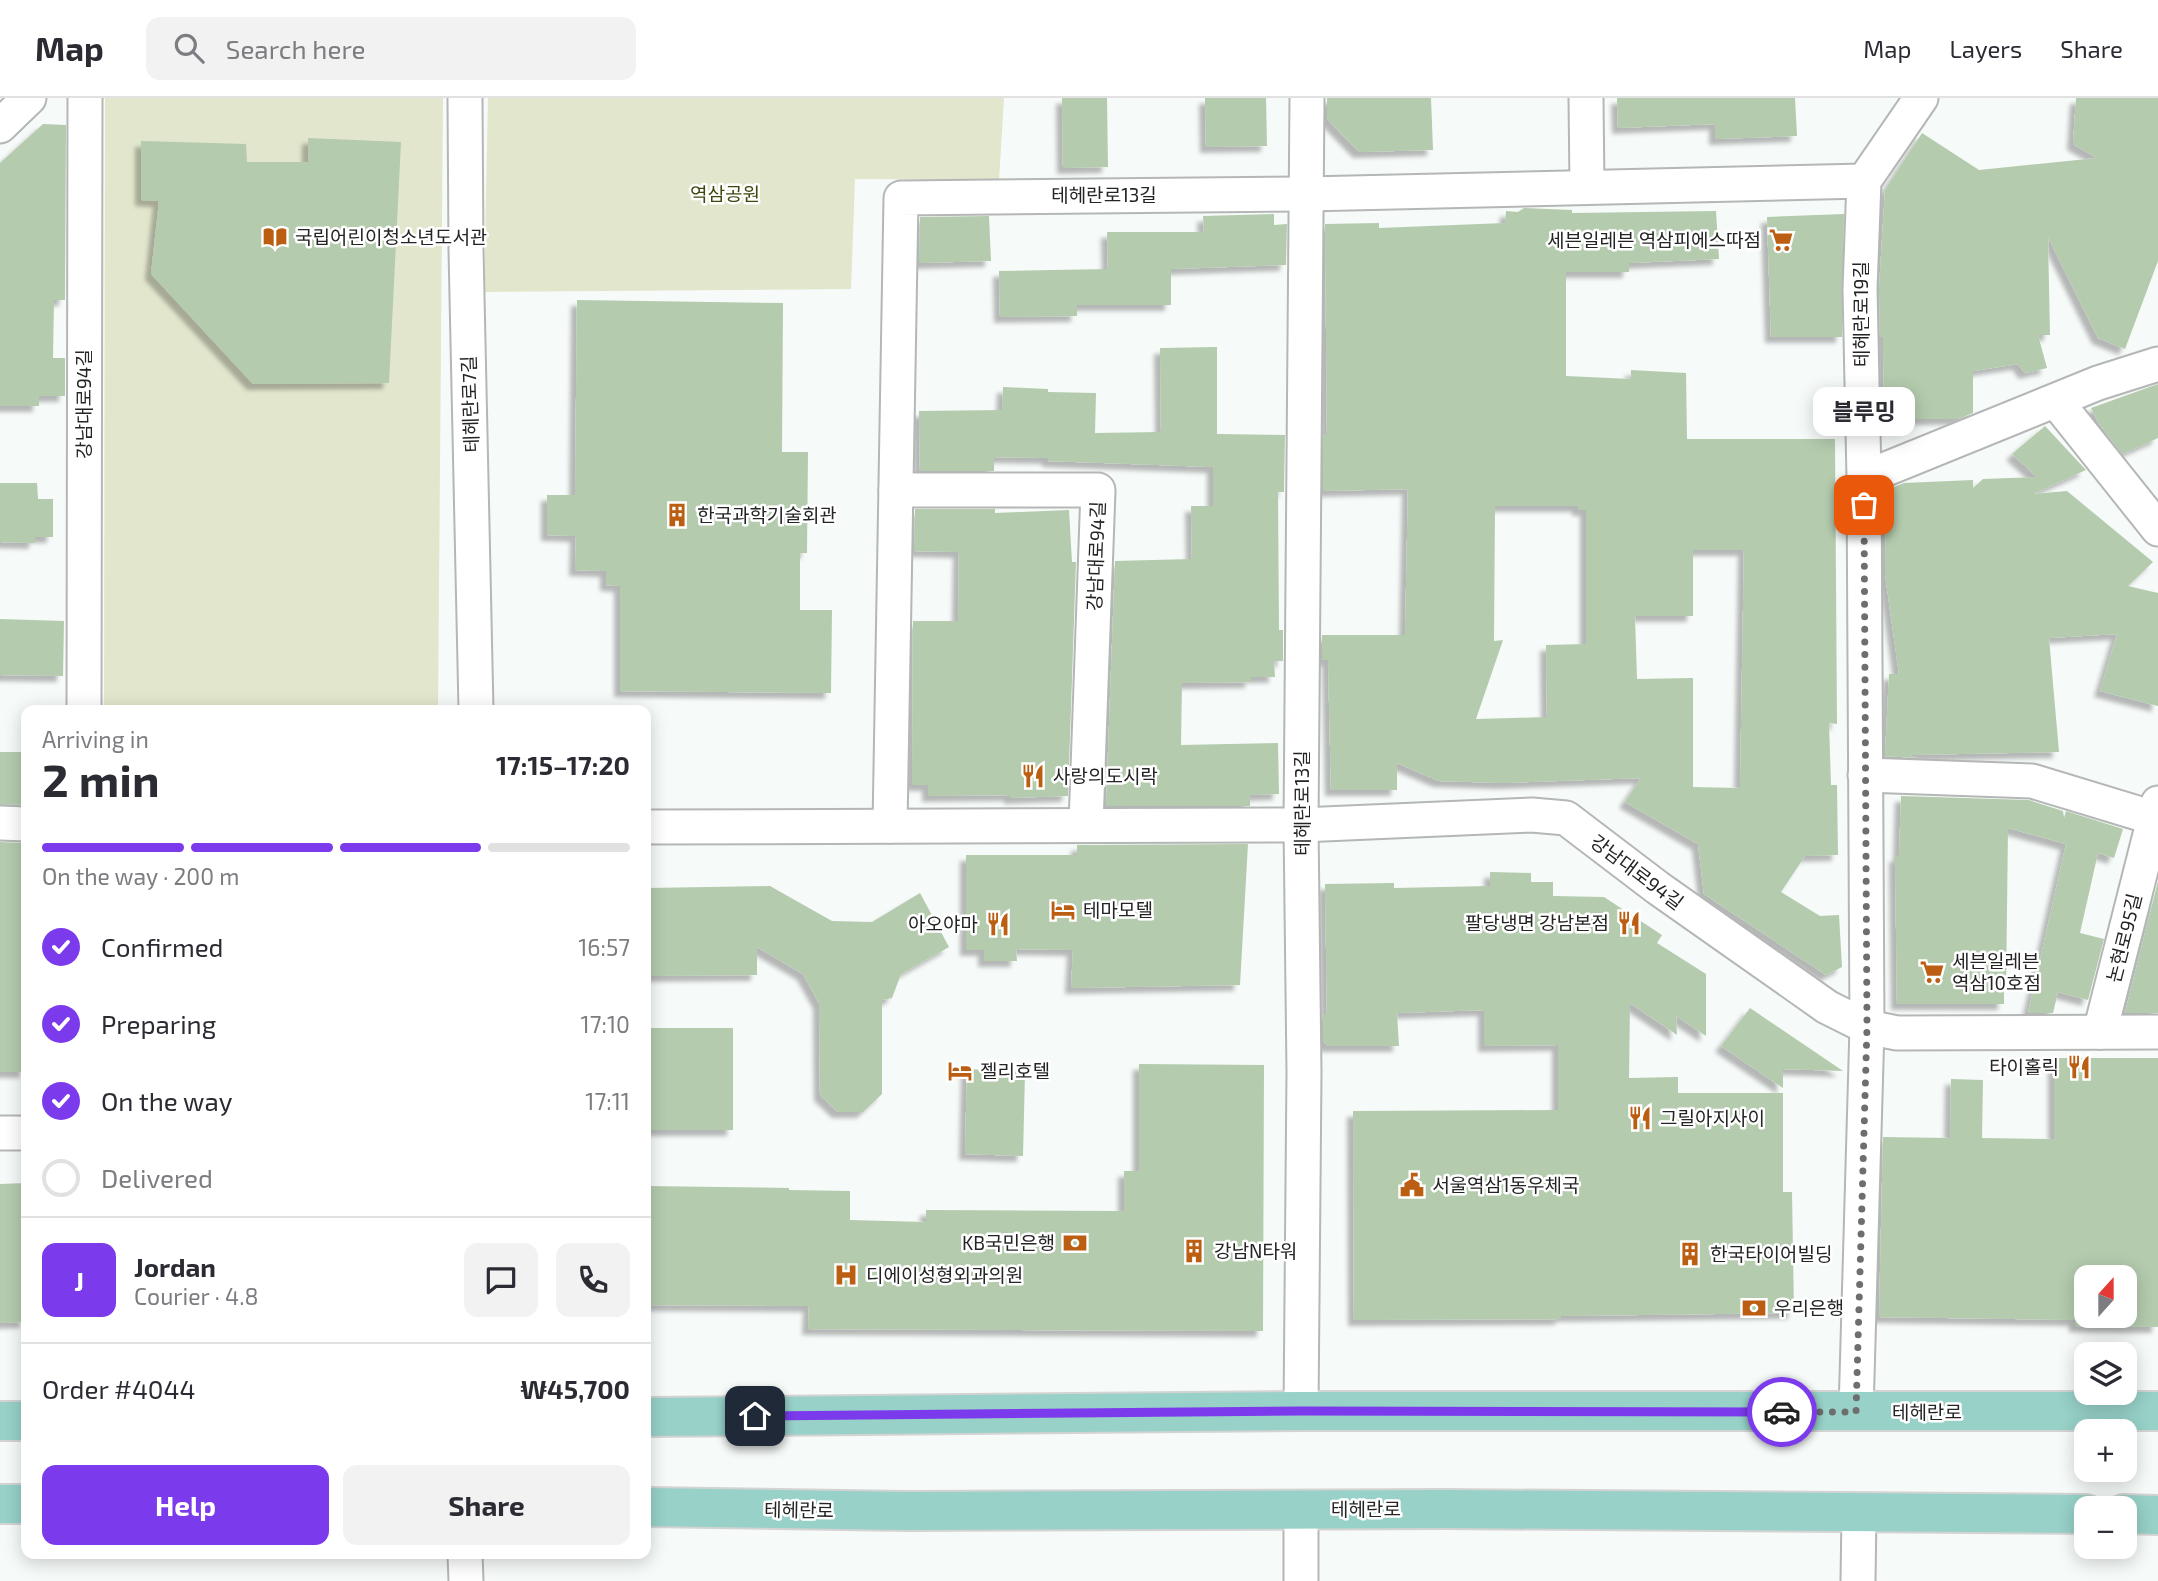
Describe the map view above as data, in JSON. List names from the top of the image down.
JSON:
{
  "streets": {
    "main road": ["테헤란로"],
    "street": [
      "테헤란로13길",
      "테헤란로19길",
      "강남대로94길",
      "테헤란로7길",
      "논현로95길"
    ]
  },
  "crossings": [
    ["테헤란로13길", "강남대로94길"],
    ["테헤란로13길", "테헤란로"],
    ["테헤란로19길", "강남대로94길"],
    ["테헤란로19길", "테헤란로"],
    ["강남대로94길", "논현로95길"]
  ],
  "parks": ["역삼공원"],
  "places": {
    "library": ["국립어린이청소년도서관"],
    "supermarket": ["세븐일레븐 역삼피에스따점", "세븐일레븐 역삼10호점"],
    "other": ["블루밍"],
    "building": ["한국과학기술회관", "강남N타워", "한국타이어빌딩"],
    "restaurant": [
      "사랑의도시락",
      "팔당냉면 강남본점",
      "아오야마",
      "타이홀릭",
      "그릴아지사이"
    ],
    "hotel": ["테마모텔", "젤리호텔"],
    "public building": ["서울역삼1동우체국"],
    "bank": ["KB국민은행", "우리은행"],
    "hospital": ["디에이성형외과의원"]
  },
  "north": "top",
  "page": {
    "header": "Map",
    "search": "Search here",
    "nav": ["Map", "Layers", "Share"],
    "bubble": "블루밍",
    "heading": ["2 min", "Arriving in", "17:15–17:20"],
    "panel": [
      "Jordan",
      "Courier · 4.8",
      "Order #4044",
      "₩45,700"
    ],
    "bar": "On the way · 200 m",
    "list": [
      ["Confirmed", "16:57"],
      ["Preparing", "17:10"],
      ["On the way", "17:11"],
      "Delivered"
    ],
    "round": "J",
    "map_buttons": ["+", "−"],
    "buttons": ["Help", "Share"]
  }
}
